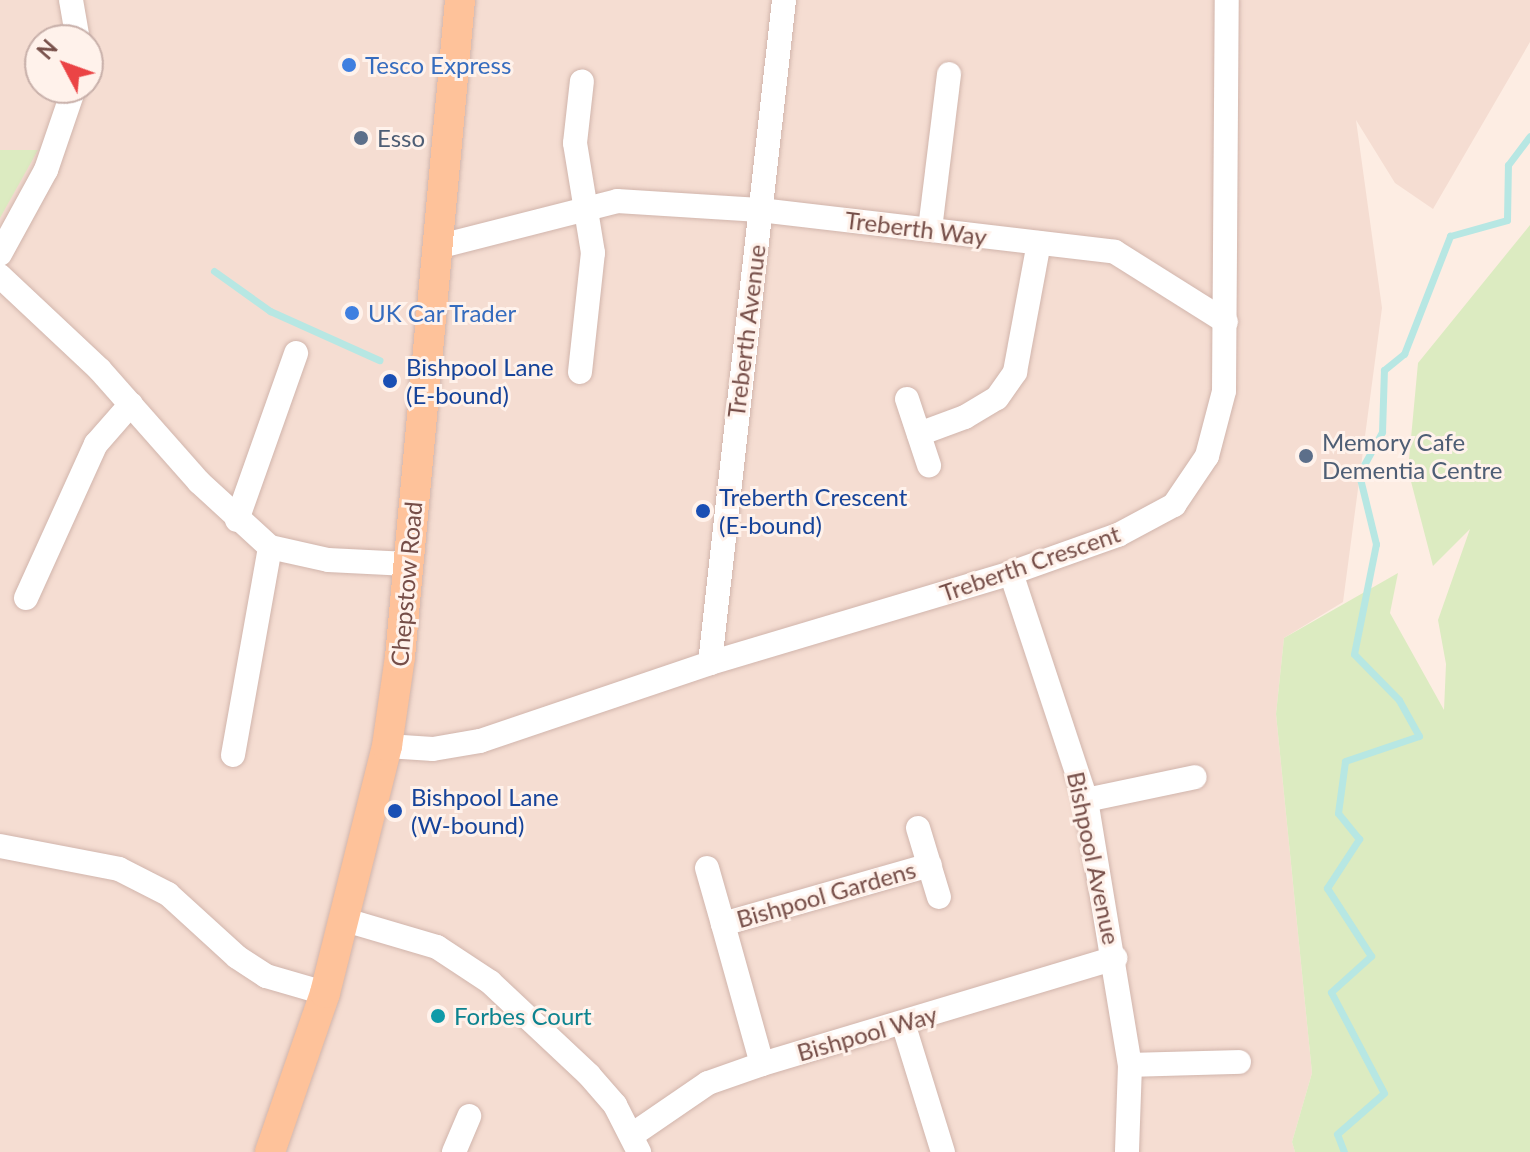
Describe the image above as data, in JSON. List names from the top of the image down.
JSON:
{
  "streets": {
    "main road": ["Chepstow Road"],
    "street": [
      "Treberth Way",
      "Treberth Avenue",
      "Treberth Crescent",
      "Bishpool Avenue",
      "Bishpool Gardens",
      "Bishpool Way"
    ]
  },
  "crossings": [
    ["Treberth Way", "Treberth Avenue"],
    ["Treberth Way", "Treberth Crescent"],
    ["Treberth Way", "Chepstow Road"],
    ["Treberth Avenue", "Treberth Crescent"],
    ["Treberth Crescent", "Chepstow Road"],
    ["Treberth Crescent", "Bishpool Avenue"],
    ["Bishpool Avenue", "Bishpool Way"],
    ["Bishpool Gardens", "Bishpool Way"]
  ],
  "places": [
    "Tesco Express",
    "Esso",
    "UK Car Trader",
    "Bishpool Lane (E-bound)",
    "Memory Cafe Dementia Centre",
    "Treberth Crescent (E-bound)",
    "Bishpool Lane (W-bound)",
    "Forbes Court"
  ],
  "north": "top left"
}
